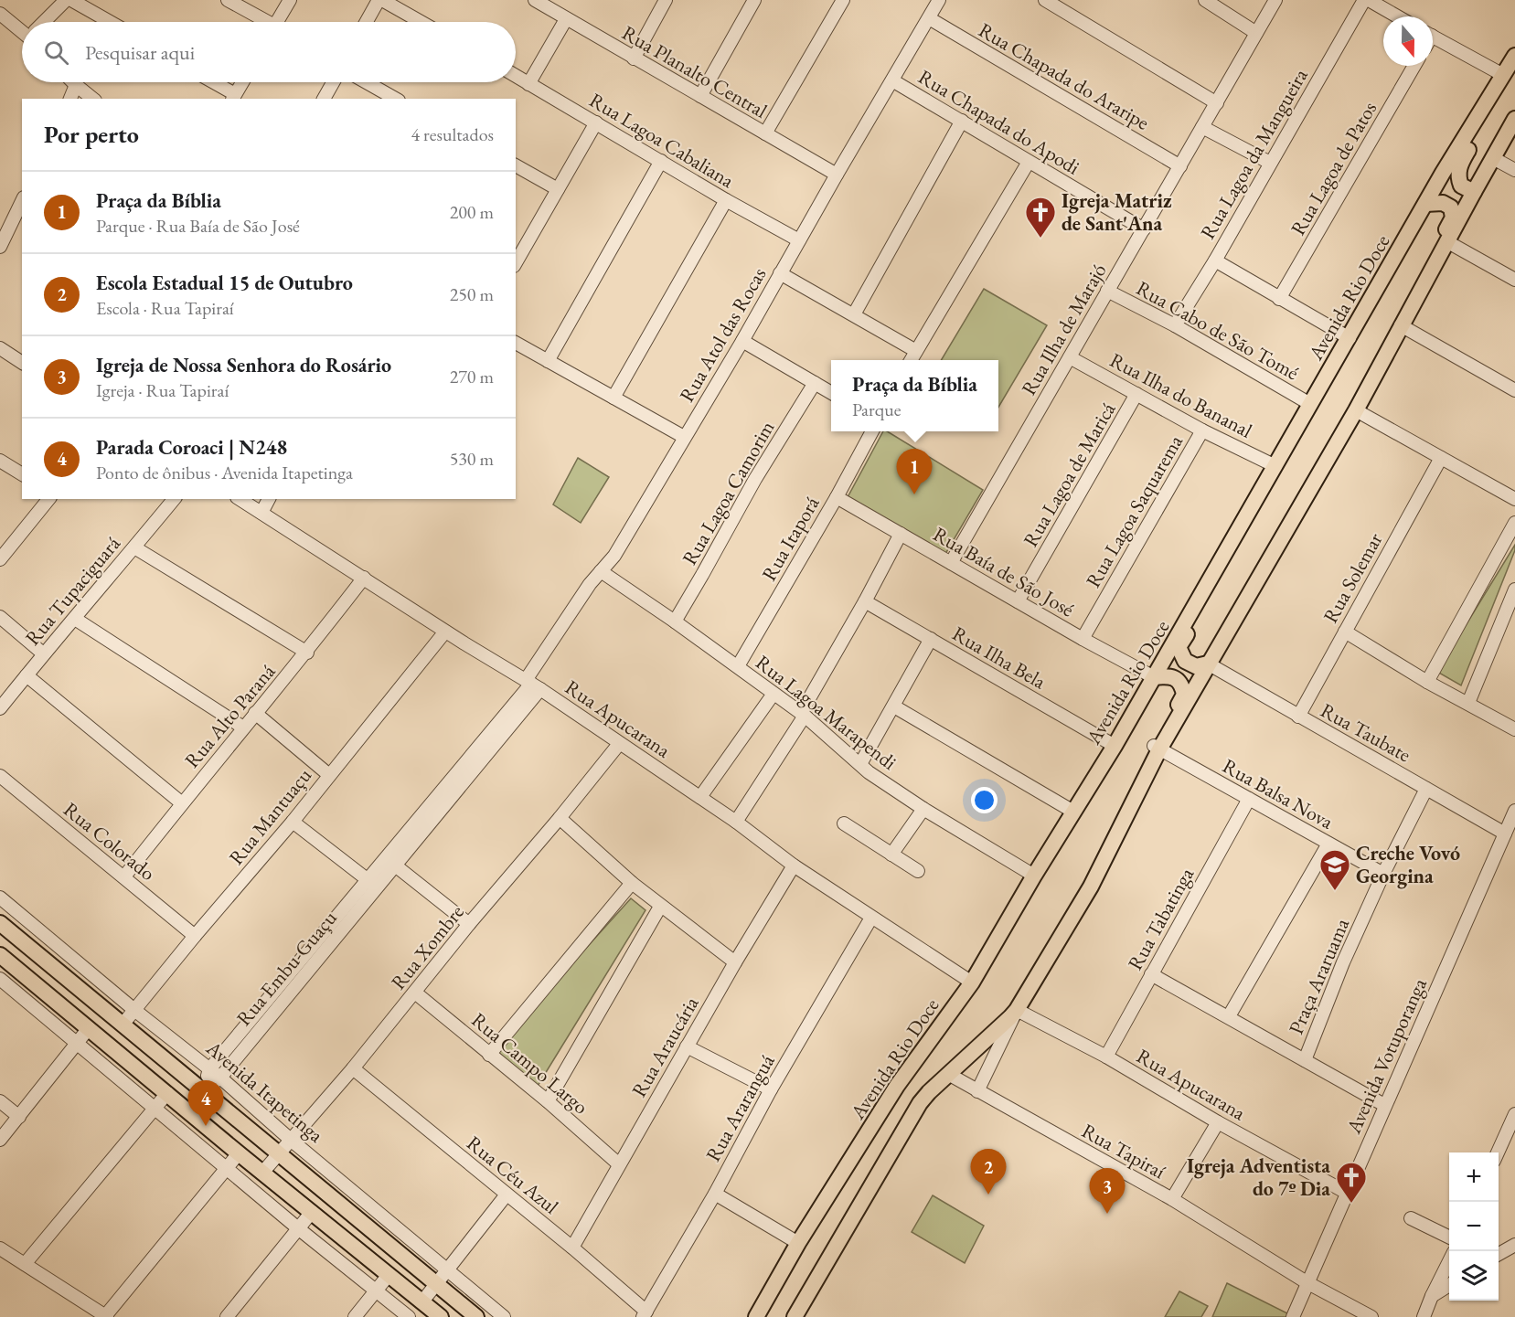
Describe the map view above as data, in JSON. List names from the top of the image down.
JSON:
{
  "streets": {
    "main road": ["Avenida Rio Doce", "Avenida Itapetinga"],
    "street": [
      "Rua Planalto Central",
      "Rua Chapada do Araripe",
      "Rua Chapada do Apodi",
      "Rua Lagoa Cabaliana",
      "Rua Lagoa da Mangueira",
      "Rua Lagoa de Patos",
      "Rua Ilha de Marajó",
      "Rua Cabo de São Tomé",
      "Rua Atol das Rocas",
      "Rua Ilha do Bananal",
      "Rua Lagoa de Maricá",
      "Rua Lagoa Camorim",
      "Rua Lagoa Saquarema",
      "Rua Itaporá",
      "Rua Baía de São José",
      "Rua Solemar",
      "Rua Tupaciguará",
      "Rua Ilha Bela",
      "Rua Lagoa Marapendi",
      "Rua Alto Paraná",
      "Rua Apucarana",
      "Rua Taubate",
      "Rua Balsa Nova",
      "Rua Mantuaçu",
      "Rua Colorado",
      "Rua Tabatinga",
      "Rua Xombre",
      "Rua Embu-Guaçu",
      "Praça Araruama",
      "Rua Araucária",
      "Avenida Votuporanga",
      "Rua Campo Largo",
      "Rua Araranguá",
      "Rua Tapiraí",
      "Rua Céu Azul"
    ]
  },
  "crossings": [
    ["Rua Planalto Central", "Rua Atol das Rocas"],
    ["Rua Chapada do Araripe", "Rua Ilha de Marajó"],
    ["Rua Chapada do Araripe", "Rua Atol das Rocas"],
    ["Rua Chapada do Apodi", "Rua Ilha de Marajó"],
    ["Rua Chapada do Apodi", "Rua Atol das Rocas"],
    ["Rua Lagoa Cabaliana", "Rua Atol das Rocas"],
    ["Rua Lagoa da Mangueira", "Rua Cabo de São Tomé"],
    ["Avenida Rio Doce", "Rua Cabo de São Tomé"],
    ["Avenida Rio Doce", "Rua Ilha do Bananal"],
    ["Avenida Rio Doce", "Rua Baía de São José"],
    ["Avenida Rio Doce", "Rua Ilha Bela"],
    ["Avenida Rio Doce", "Rua Lagoa Marapendi"],
    ["Avenida Rio Doce", "Rua Apucarana"],
    ["Rua Ilha de Marajó", "Rua Cabo de São Tomé"],
    ["Rua Ilha de Marajó", "Rua Ilha do Bananal"],
    ["Rua Ilha de Marajó", "Rua Baía de São José"],
    ["Rua Atol das Rocas", "Rua Lagoa Marapendi"],
    ["Rua Atol das Rocas", "Rua Apucarana"],
    ["Rua Atol das Rocas", "Rua Embu-Guaçu"],
    ["Rua Ilha do Bananal", "Rua Lagoa de Maricá"],
    ["Rua Ilha do Bananal", "Rua Lagoa Saquarema"],
    ["Rua Lagoa de Maricá", "Rua Baía de São José"],
    ["Rua Lagoa Camorim", "Rua Lagoa Marapendi"],
    ["Rua Lagoa Saquarema", "Rua Baía de São José"],
    ["Rua Itaporá", "Rua Baía de São José"],
    ["Rua Itaporá", "Rua Lagoa Marapendi"],
    ["Rua Solemar", "Rua Taubate"],
    ["Rua Alto Paraná", "Rua Apucarana"],
    ["Rua Alto Paraná", "Rua Colorado"],
    ["Rua Apucarana", "Rua Mantuaçu"],
    ["Rua Apucarana", "Rua Tabatinga"],
    ["Rua Apucarana", "Rua Xombre"],
    ["Rua Apucarana", "Rua Embu-Guaçu"],
    ["Rua Apucarana", "Rua Araucária"],
    ["Rua Apucarana", "Avenida Votuporanga"],
    ["Rua Apucarana", "Rua Araranguá"],
    ["Rua Taubate", "Praça Araruama"],
    ["Rua Taubate", "Avenida Votuporanga"],
    ["Rua Balsa Nova", "Rua Tabatinga"],
    ["Rua Balsa Nova", "Praça Araruama"],
    ["Rua Mantuaçu", "Rua Colorado"],
    ["Rua Mantuaçu", "Avenida Itapetinga"],
    ["Rua Xombre", "Rua Campo Largo"],
    ["Rua Xombre", "Avenida Itapetinga"],
    ["Rua Xombre", "Rua Céu Azul"],
    ["Rua Embu-Guaçu", "Avenida Itapetinga"],
    ["Rua Araucária", "Rua Campo Largo"],
    ["Rua Araucária", "Rua Céu Azul"],
    ["Avenida Votuporanga", "Rua Tapiraí"],
    ["Rua Araranguá", "Rua Céu Azul"]
  ],
  "places": {
    "church": ["Igreja Matriz de Sant'Ana", "Igreja Adventista do 7º Dia"],
    "school or university": ["Creche Vovó Georgina"]
  },
  "north": "bottom",
  "page": {
    "search": "Pesquisar aqui",
    "heading": ["Por perto", "4 resultados"],
    "list": [
      {
        "mark": "1",
        "name": "Praça da Bíblia",
        "note": "Parque · Rua Baía de São José",
        "value": "200 m"
      },
      {
        "mark": "2",
        "name": "Escola Estadual 15 de Outubro",
        "note": "Escola · Rua Tapiraí",
        "value": "250 m"
      },
      {
        "mark": "3",
        "name": "Igreja de Nossa Senhora do Rosário",
        "note": "Igreja · Rua Tapiraí",
        "value": "270 m"
      },
      {
        "mark": "4",
        "name": "Parada Coroaci | N248",
        "note": "Ponto de ônibus · Avenida Itapetinga",
        "value": "530 m"
      }
    ],
    "popup": ["Praça da Bíblia", "Parque"],
    "pins": [
      "1",
      "4",
      "2",
      "3"
    ],
    "map_buttons": ["+", "−"]
  }
}
